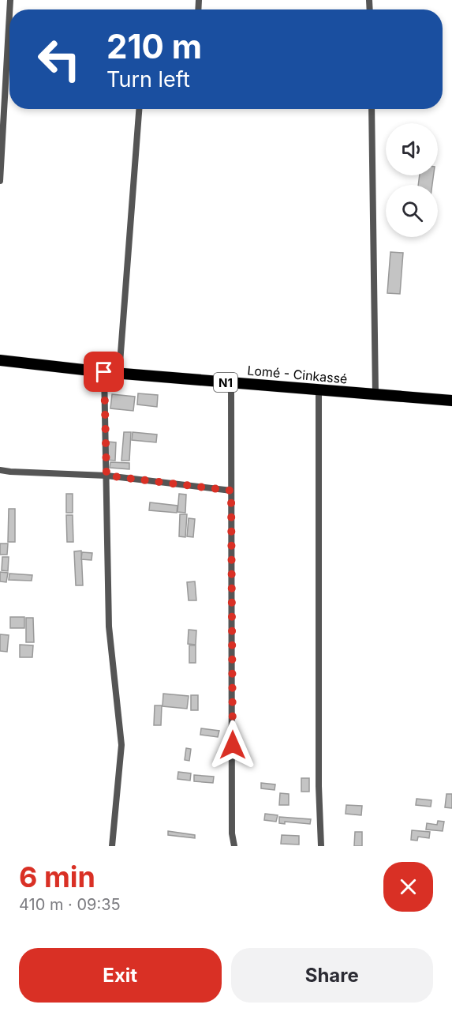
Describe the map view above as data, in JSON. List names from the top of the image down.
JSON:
{
  "streets": {
    "highway": ["Lomé - Cinkassé", "N1"]
  },
  "page": {
    "turn": ["210 m", "Turn left"],
    "heading": ["6 min", "410 m · 09:35"],
    "buttons": ["Exit", "Share"]
  }
}
